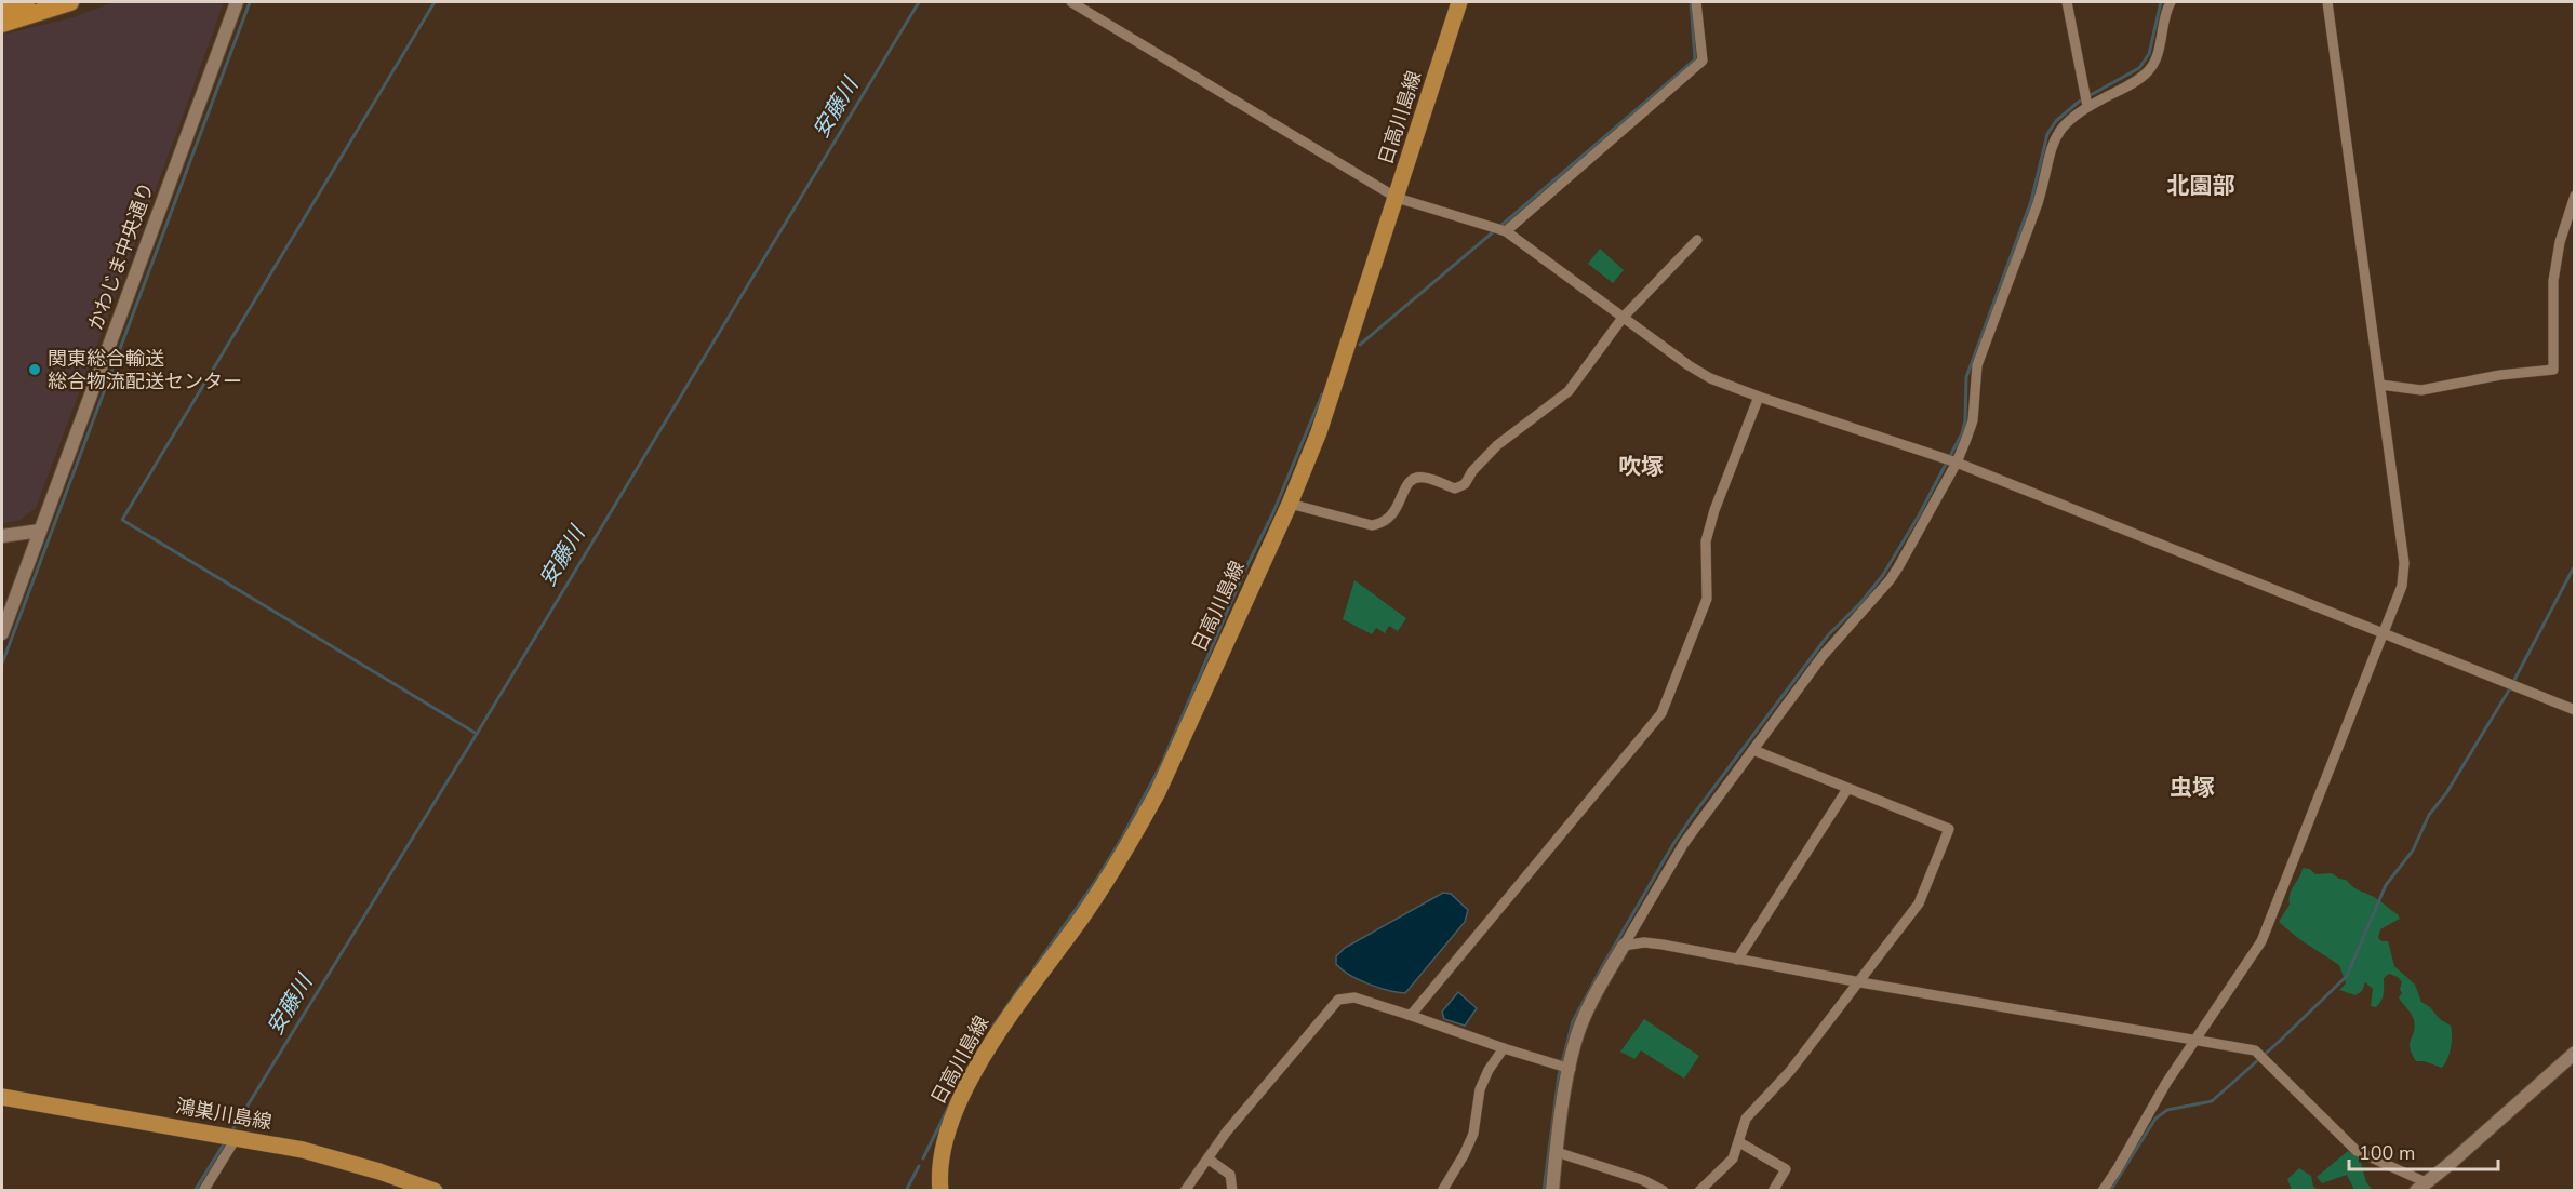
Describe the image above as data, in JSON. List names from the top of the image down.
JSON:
{
  "streets": {
    "main road": ["日高川島線", "鴻巣川島線"],
    "street": ["かわじま中央通り"]
  },
  "districts": ["北園部", "吹塚", "虫塚"],
  "water": ["安藤川"],
  "places": ["関東総合輸送 総合物流配送センター"],
  "scale_bar": "100 m"
}
